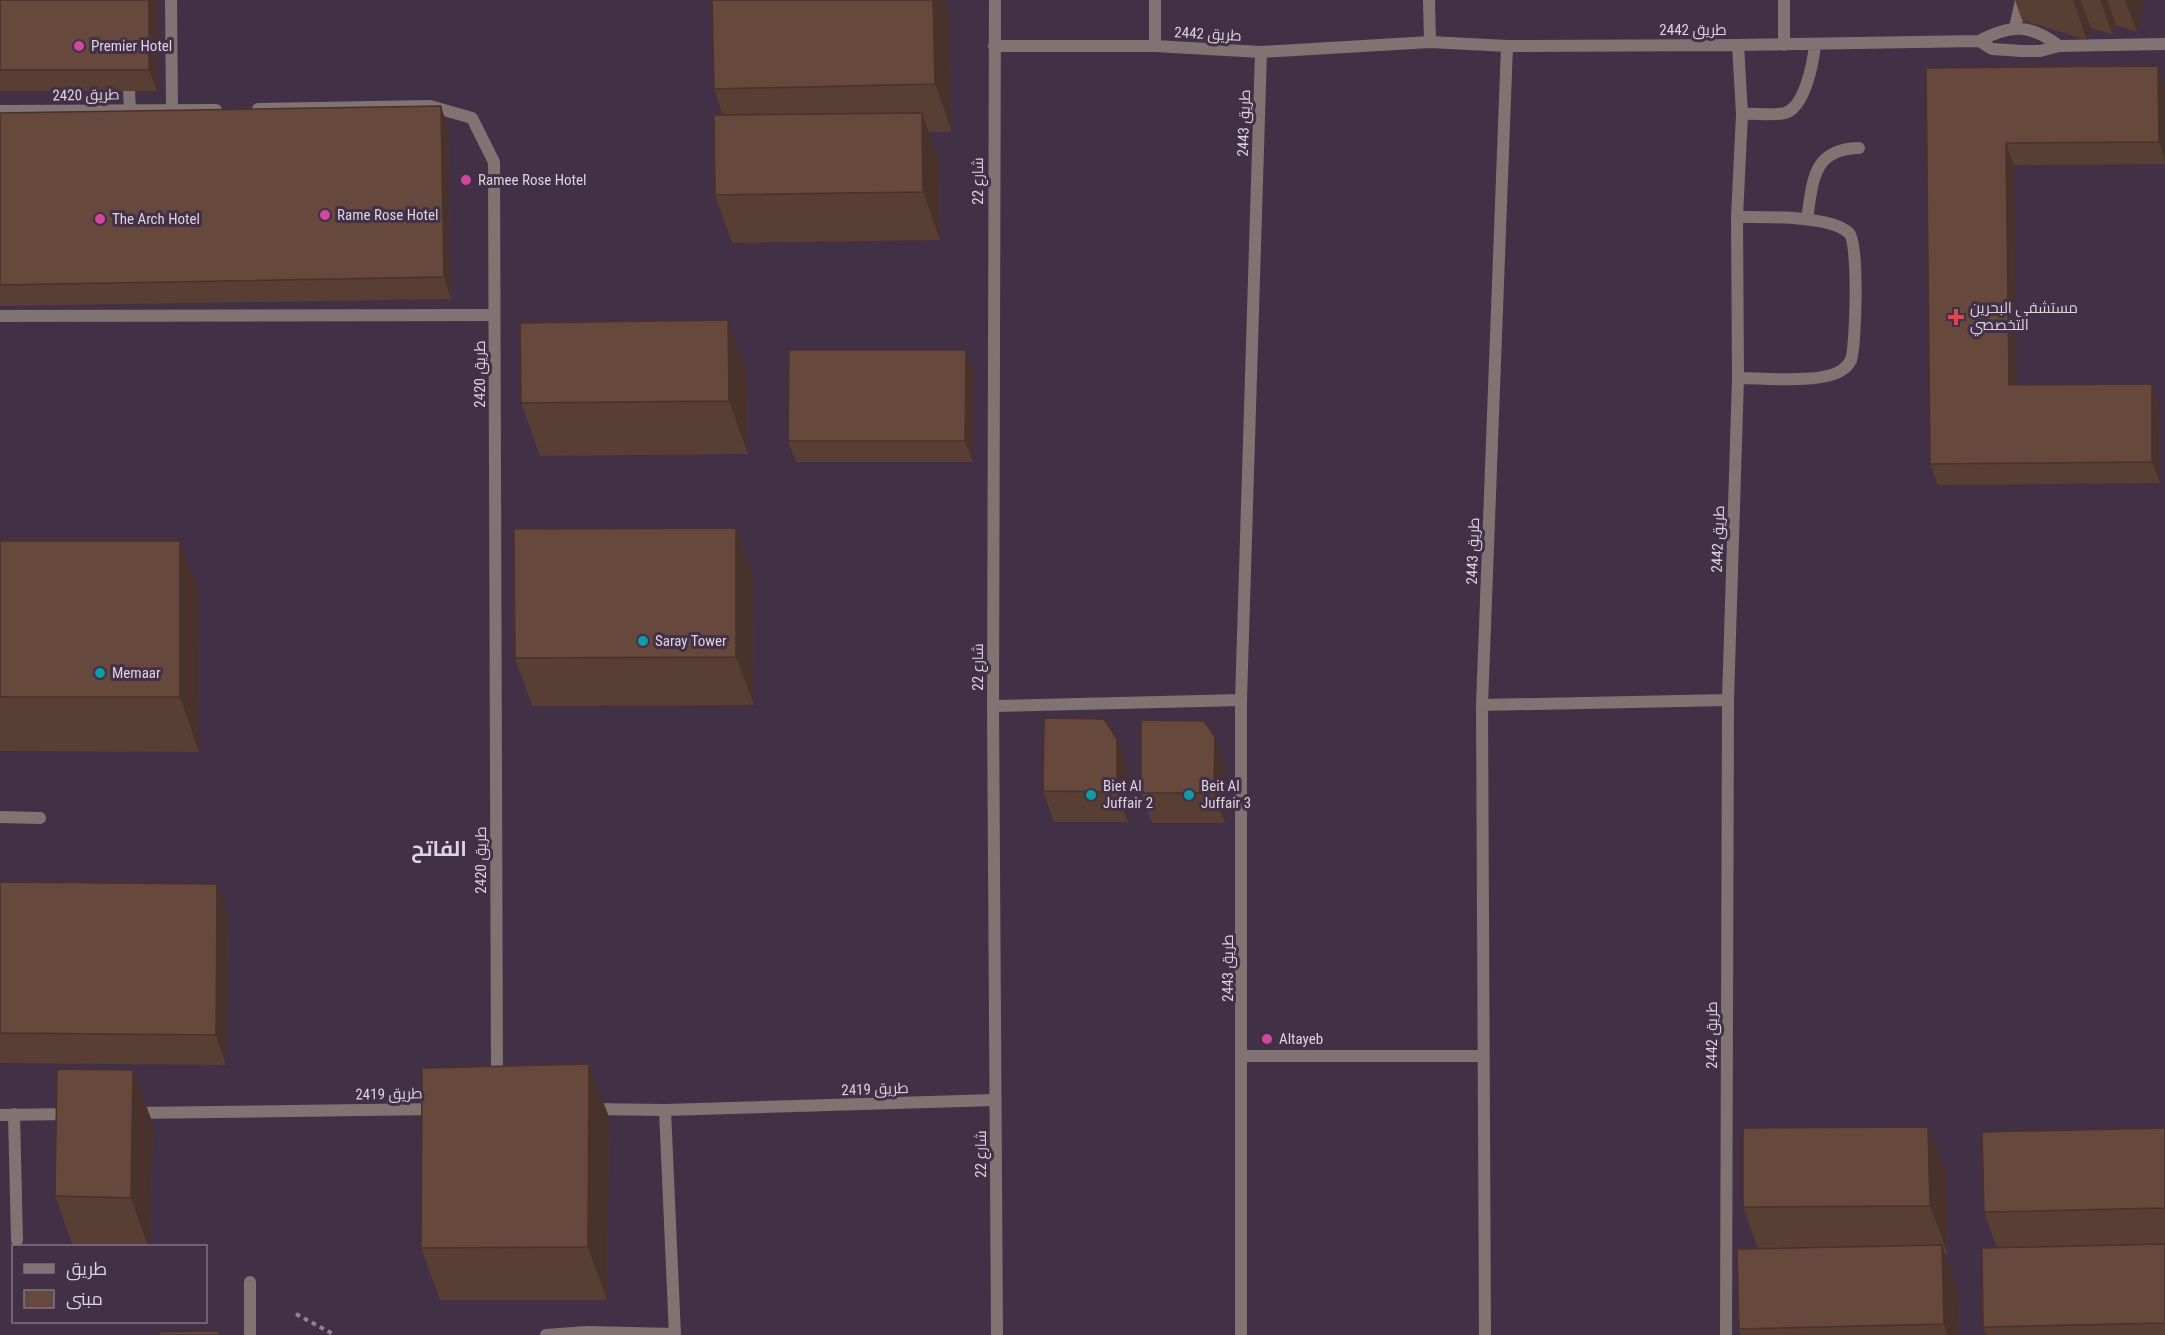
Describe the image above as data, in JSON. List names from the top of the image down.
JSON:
{
  "streets": {
    "street": [
      "طريق 2442",
      "طريق 2420",
      "طريق 2443",
      "شارع 22",
      "طريق 2419"
    ]
  },
  "crossings": [
    ["طريق 2442", "طريق 2443"],
    ["طريق 2442", "شارع 22"],
    ["شارع 22", "طريق 2419"]
  ],
  "districts": ["الفاتح"],
  "places": {
    "other": [
      "Premier Hotel",
      "Ramee Rose Hotel",
      "Rame Rose Hotel",
      "The Arch Hotel",
      "Saray Tower",
      "Memaar",
      "Biet Al Juffair 2",
      "Beit Al Juffair 3",
      "Altayeb"
    ],
    "health": ["مستشفى البحرين التخصصي"]
  },
  "legend": ["طريق", "مبنى"]
}
